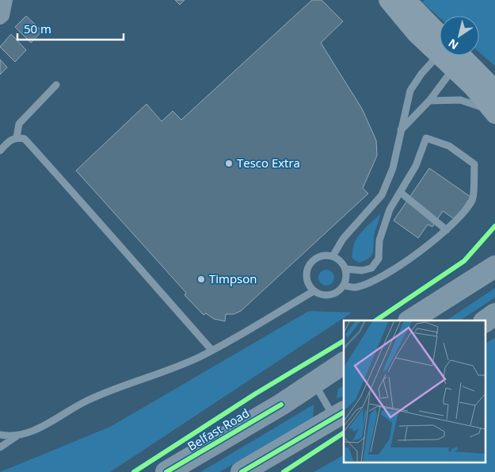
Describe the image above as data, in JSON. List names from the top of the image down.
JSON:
{
  "streets": {
    "highway": ["Belfast Road"]
  },
  "places": ["Tesco Extra", "Timpson"],
  "scale_bar": "50 m",
  "north": "bottom left"
}
